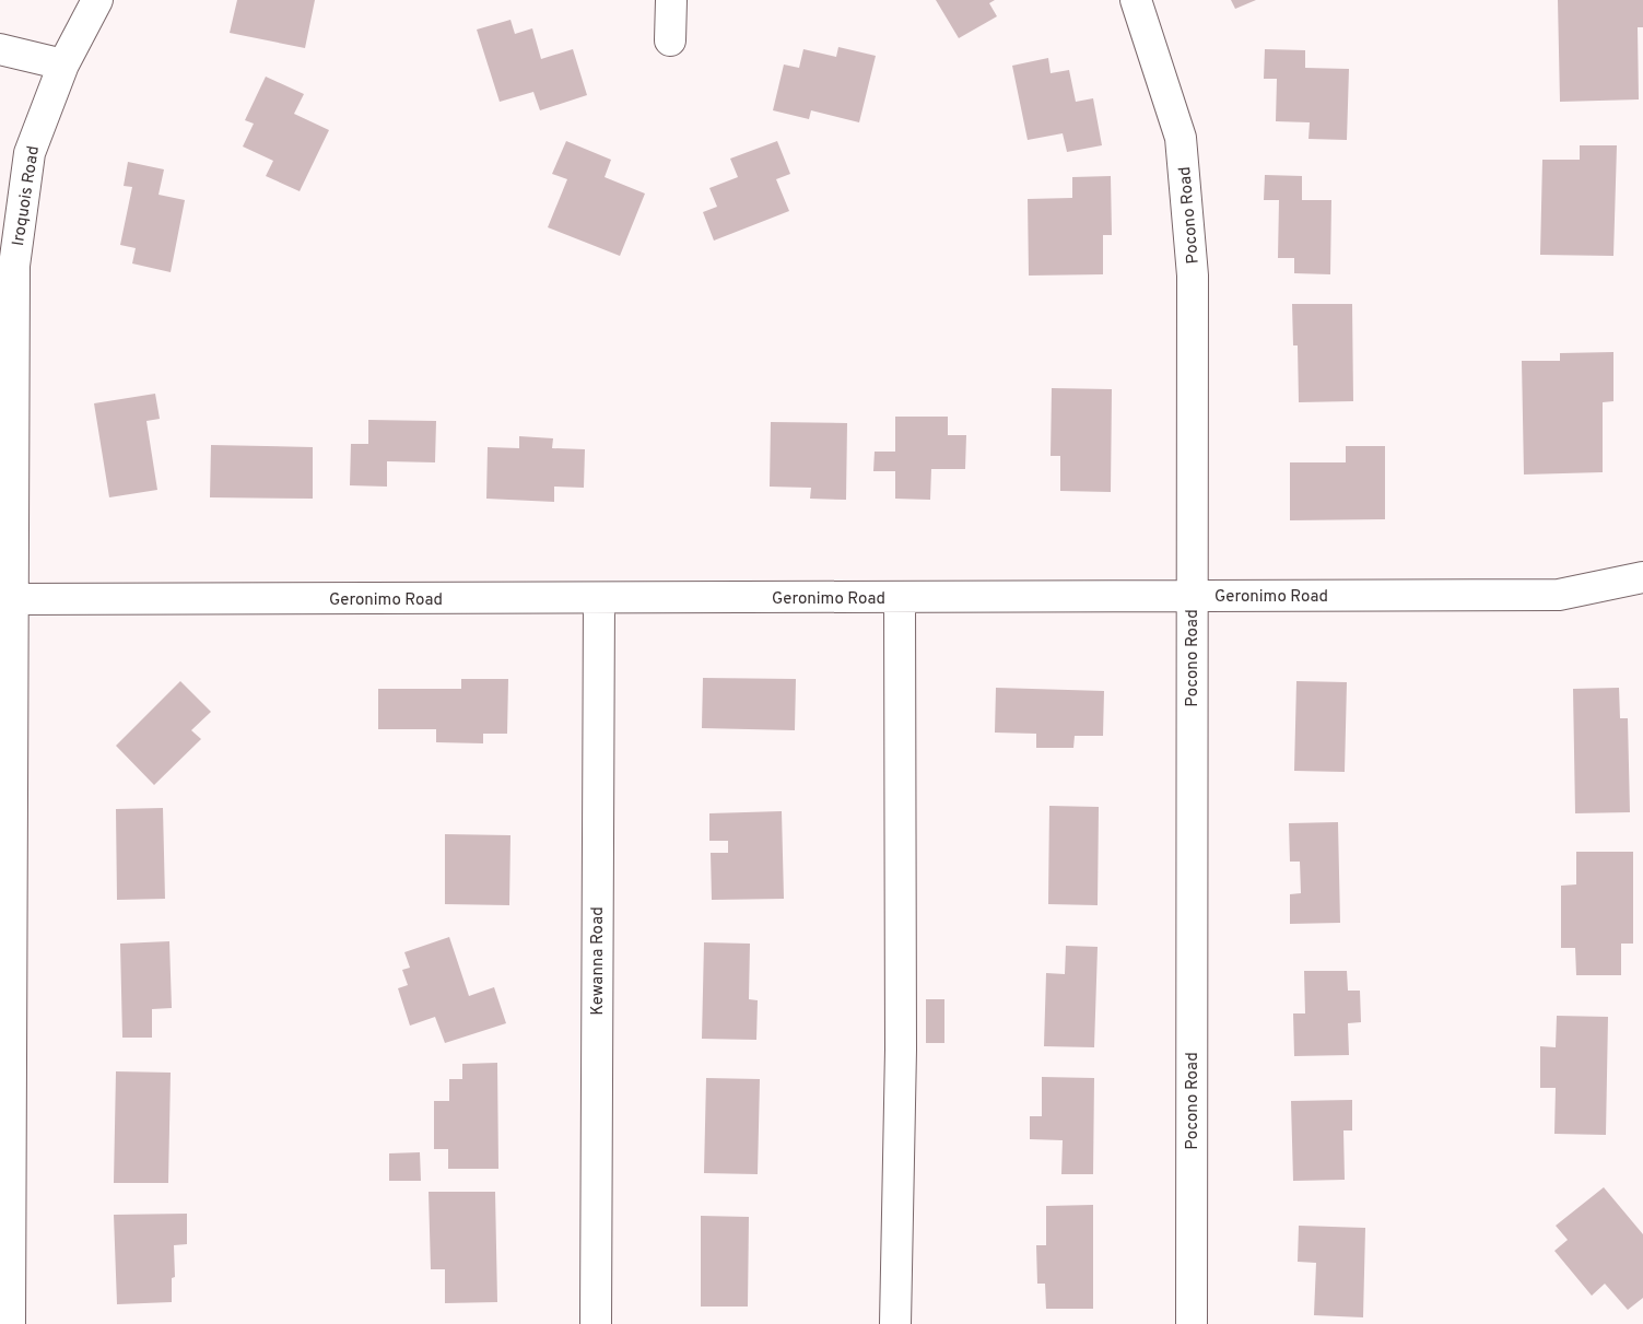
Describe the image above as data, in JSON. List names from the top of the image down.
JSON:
{
  "streets": {
    "street": [
      "Iroquois Road",
      "Pocono Road",
      "Geronimo Road",
      "Kewanna Road"
    ]
  },
  "crossings": [
    ["Iroquois Road", "Geronimo Road"],
    ["Pocono Road", "Geronimo Road"],
    ["Geronimo Road", "Kewanna Road"]
  ]
}
